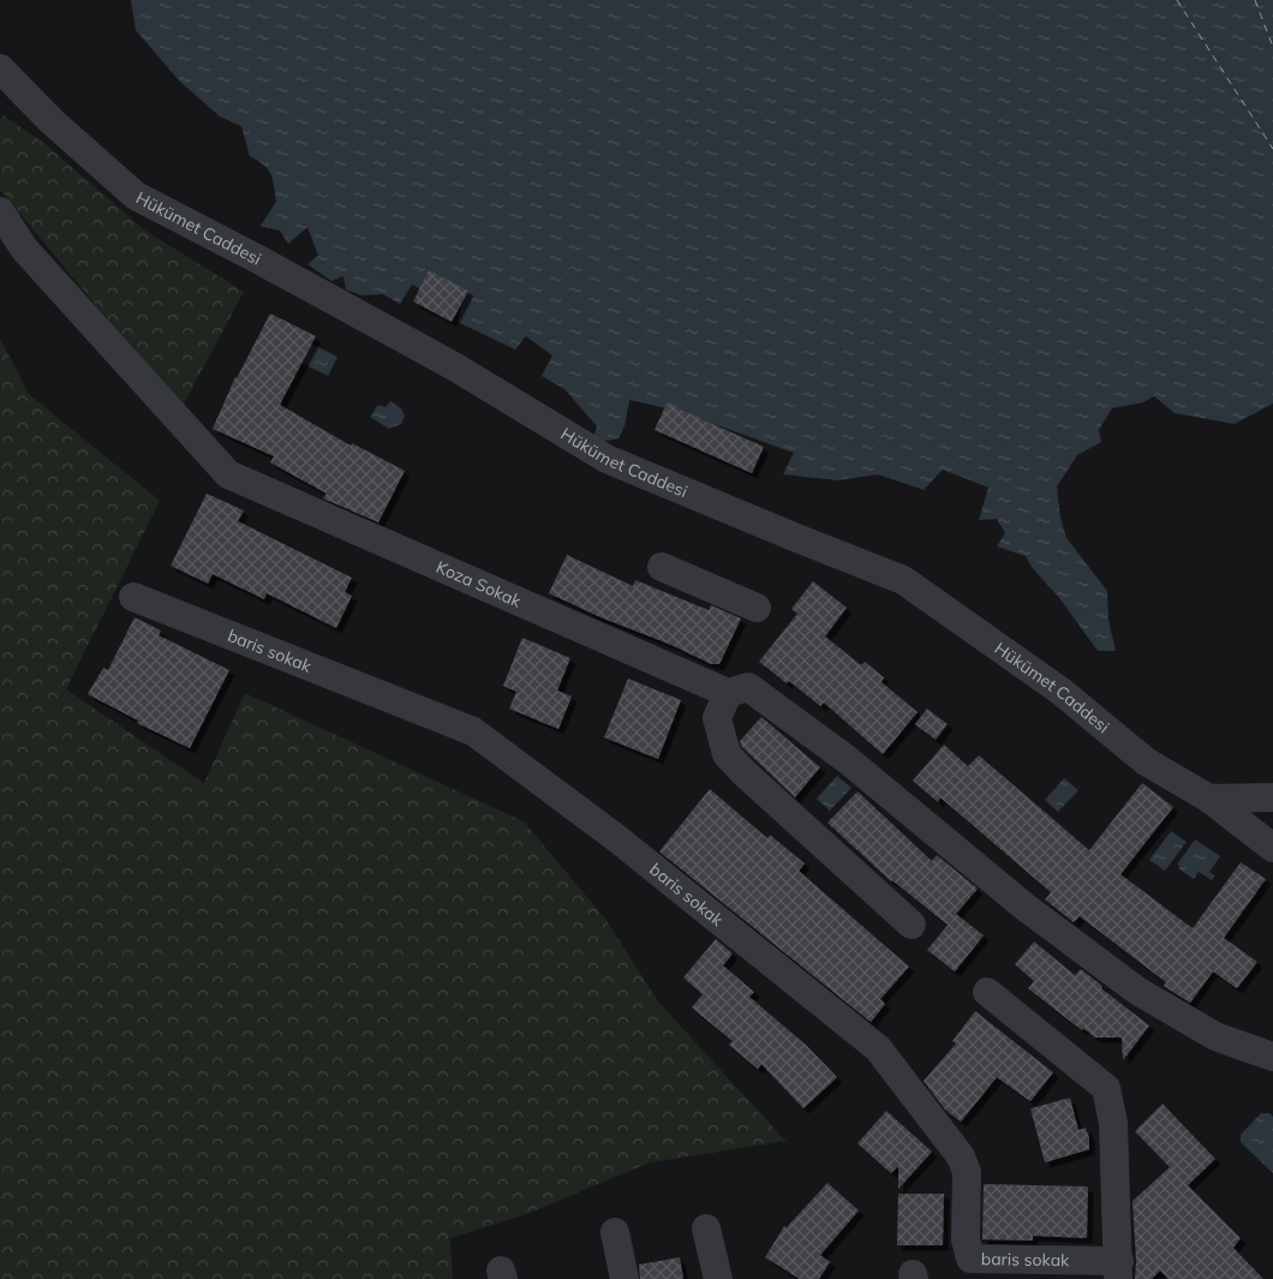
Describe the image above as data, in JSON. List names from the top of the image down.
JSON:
{
  "streets": {
    "street": ["Hükümet Caddesi", "Koza Sokak", "baris sokak"]
  }
}
